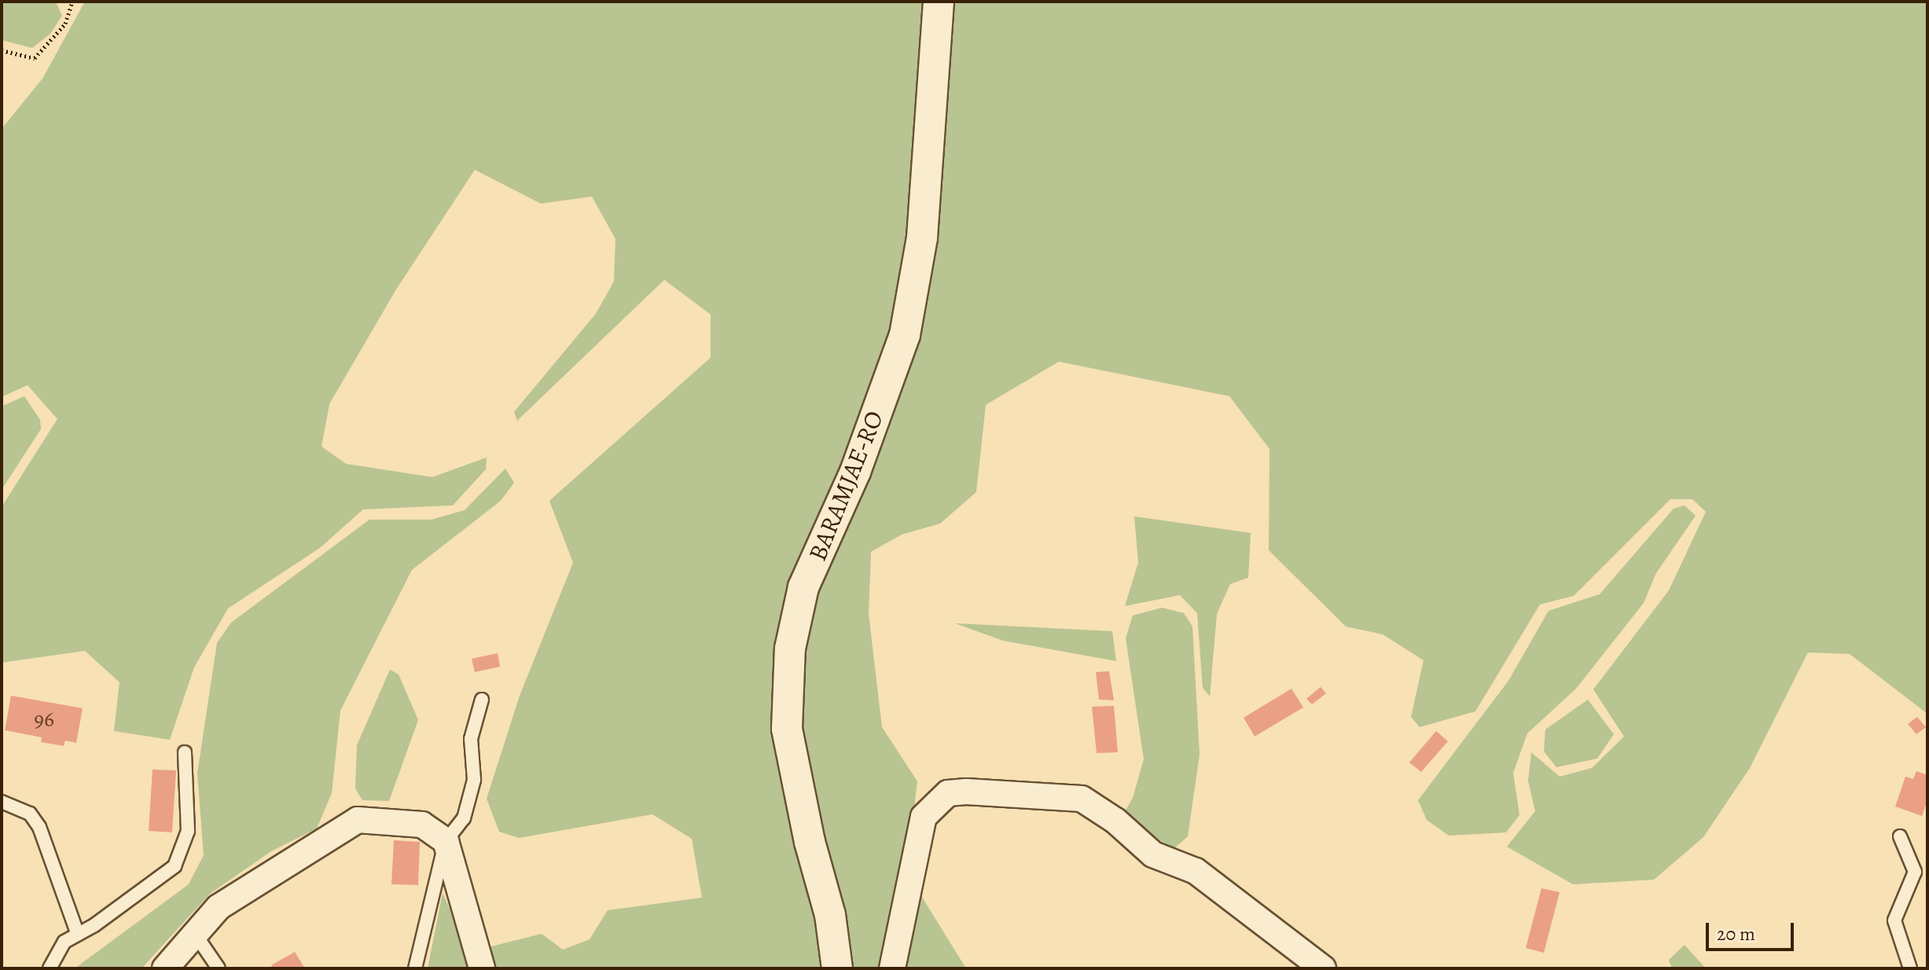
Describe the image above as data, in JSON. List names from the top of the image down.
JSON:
{
  "streets": {
    "street": ["BARAMJAE-RO"]
  },
  "house_numbers": ["96"],
  "scale_bar": "20 m"
}
